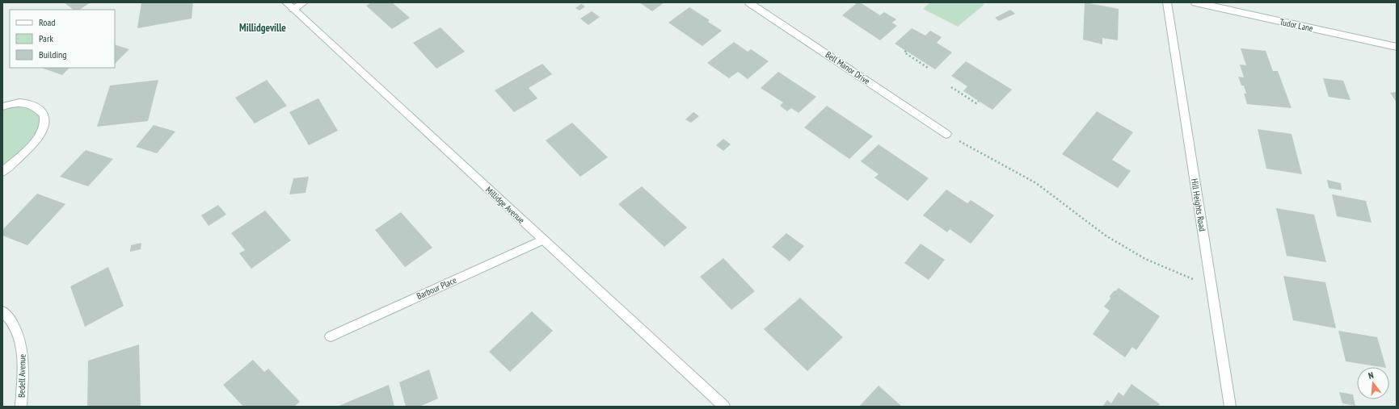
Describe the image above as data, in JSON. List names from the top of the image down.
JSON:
{
  "streets": {
    "street": [
      "Tudor Lane",
      "Bell Manor Drive",
      "Millidge Avenue",
      "Hill Heights Road",
      "Barbour Place",
      "Bedell Avenue"
    ]
  },
  "crossings": [
    ["Millidge Avenue", "Barbour Place"]
  ],
  "districts": ["Millidgeville"],
  "legend": ["Road", "Park", "Building"],
  "north": "top"
}
